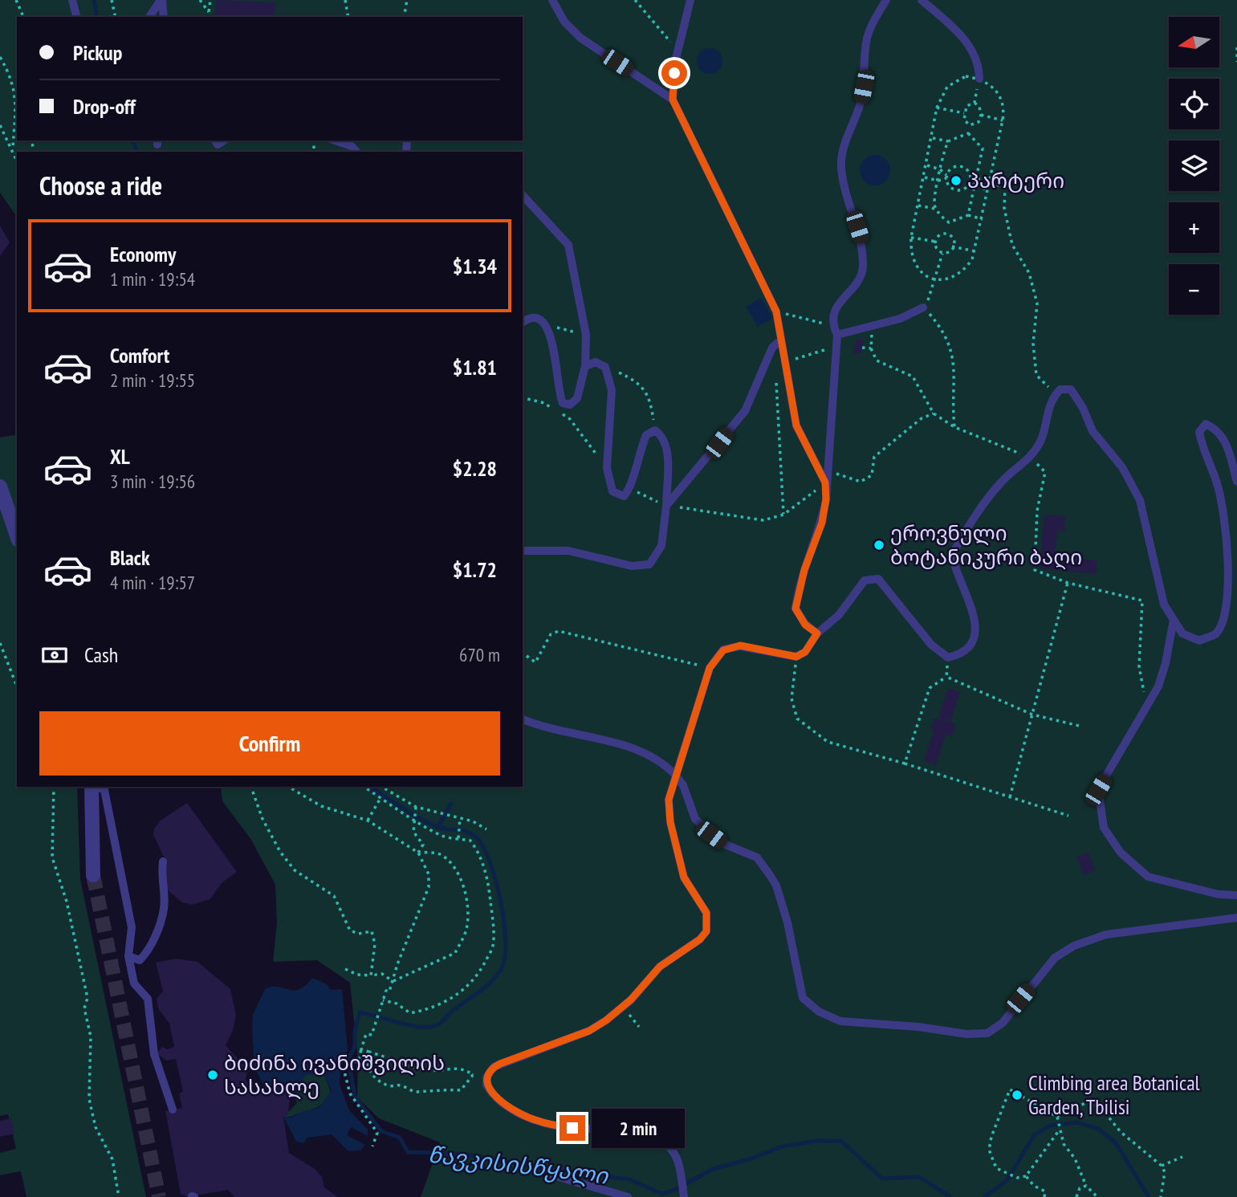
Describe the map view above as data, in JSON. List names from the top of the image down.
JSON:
{
  "water": ["წავკისისწყალი"],
  "places": [
    "პარტერი",
    "ეროვნული ბოტანიკური ბაღი",
    "ბიძინა ივანიშვილის სასახლე",
    "Climbing area Botanical Garden, Tbilisi"
  ],
  "north": "left",
  "page": {
    "map_buttons": ["+", "−"],
    "banner": ["Pickup", "Drop-off"],
    "heading": "Choose a ride",
    "list": [
      {
        "name": "Economy",
        "note": "1 min · 19:54",
        "value": "$1.34"
      },
      {
        "name": "Comfort",
        "note": "2 min · 19:55",
        "value": "$1.81"
      },
      {
        "name": "XL",
        "note": "3 min · 19:56",
        "value": "$2.28"
      },
      {
        "name": "Black",
        "note": "4 min · 19:57",
        "value": "$1.72"
      }
    ],
    "pay": ["Cash", "670 m"],
    "buttons": "Confirm",
    "bubble": "2 min"
  }
}
